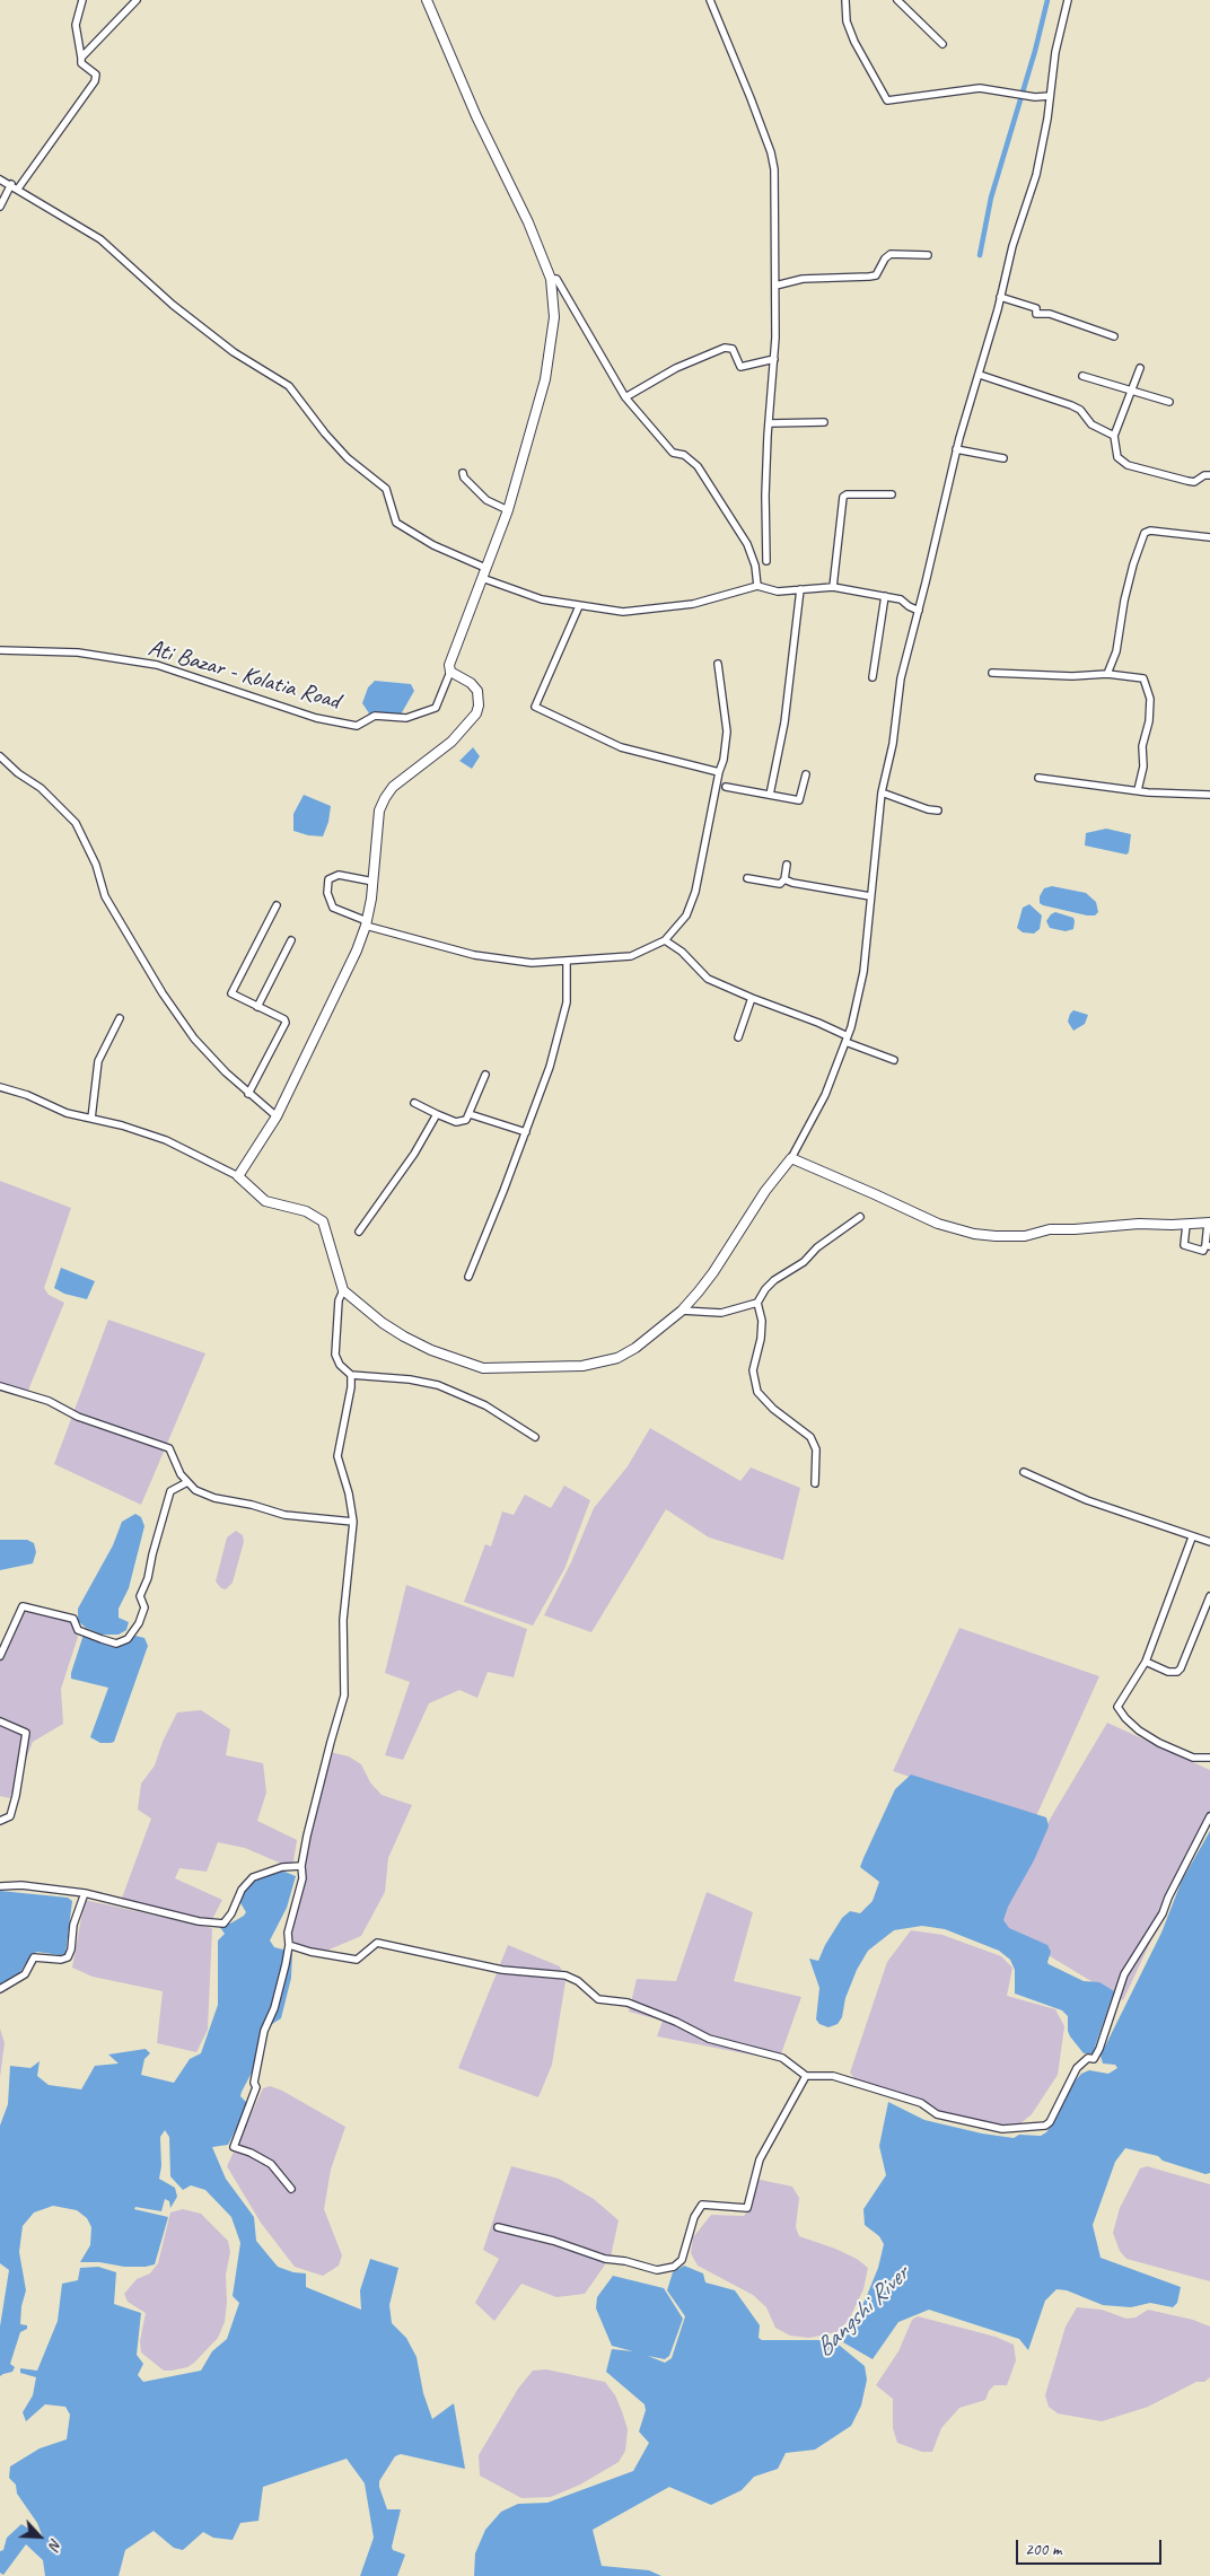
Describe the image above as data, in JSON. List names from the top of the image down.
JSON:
{
  "streets": {
    "street": ["Ati Bazar - Kolatia Road"]
  },
  "water": ["Bangshi River"],
  "scale_bar": "200 m",
  "north": "bottom right"
}
